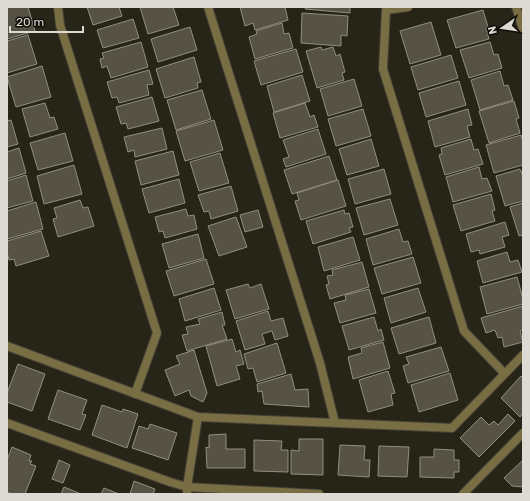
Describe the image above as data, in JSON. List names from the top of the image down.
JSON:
{
  "scale_bar": "20 m",
  "north": "left"
}
